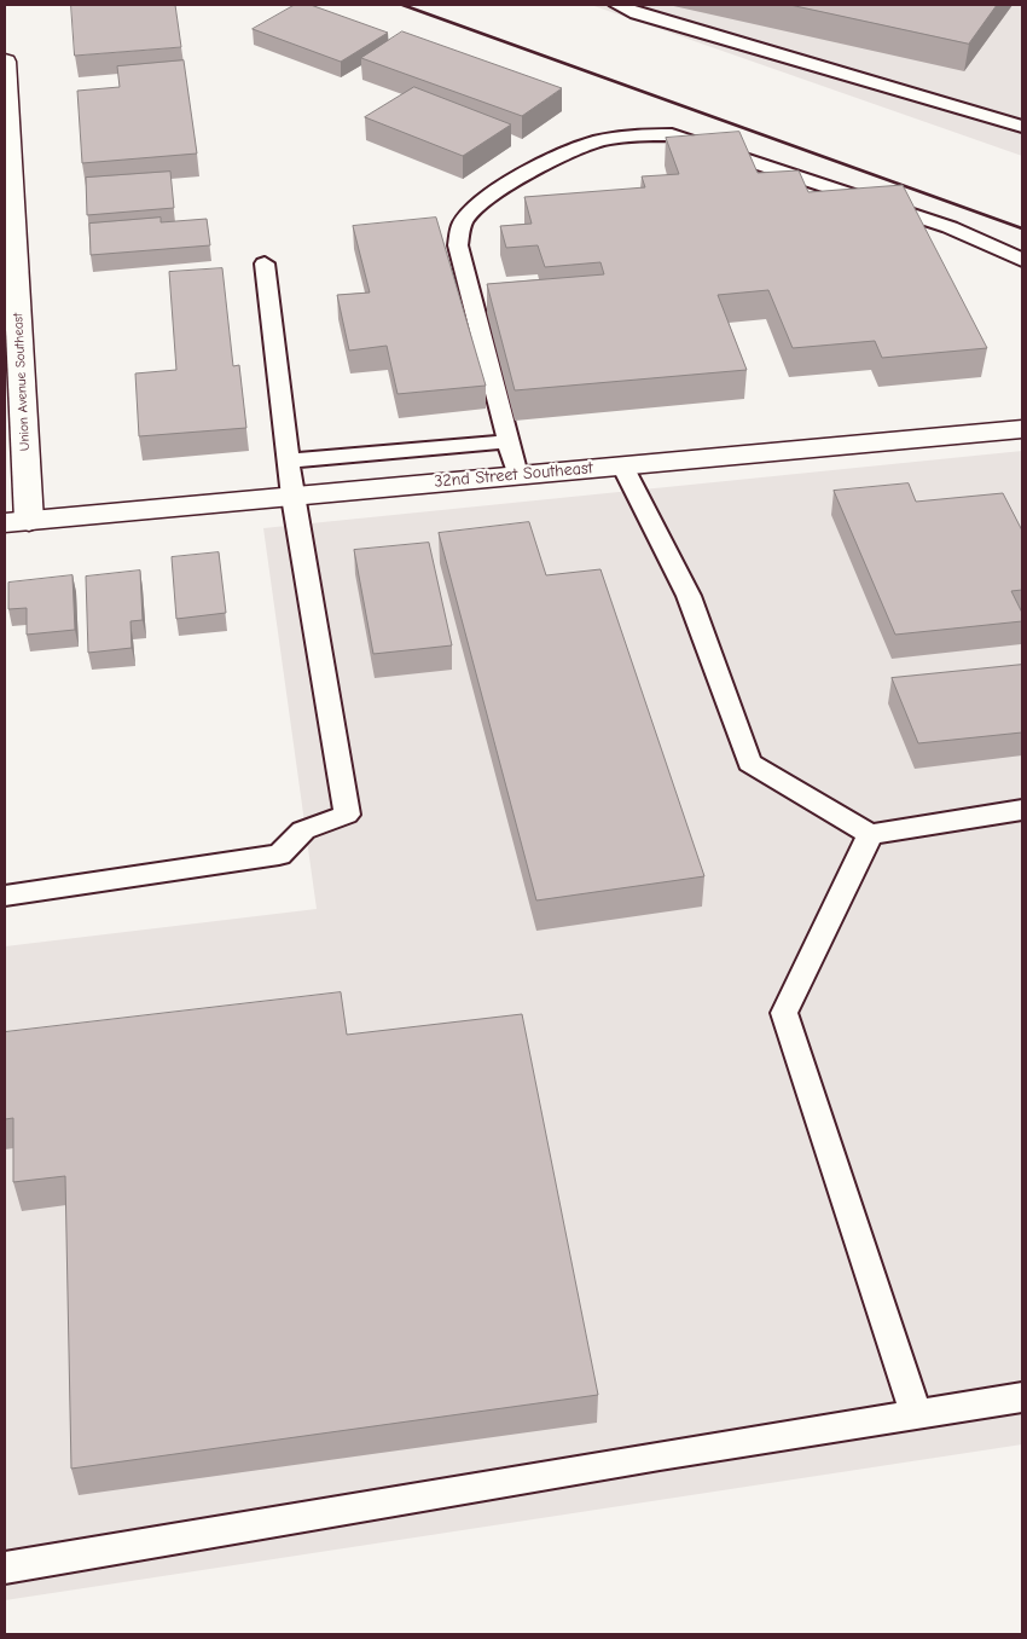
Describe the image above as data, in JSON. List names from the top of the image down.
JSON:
{
  "streets": {
    "street": ["Union Avenue Southeast", "32nd Street Southeast"]
  },
  "crossings": [
    ["Union Avenue Southeast", "32nd Street Southeast"]
  ]
}
